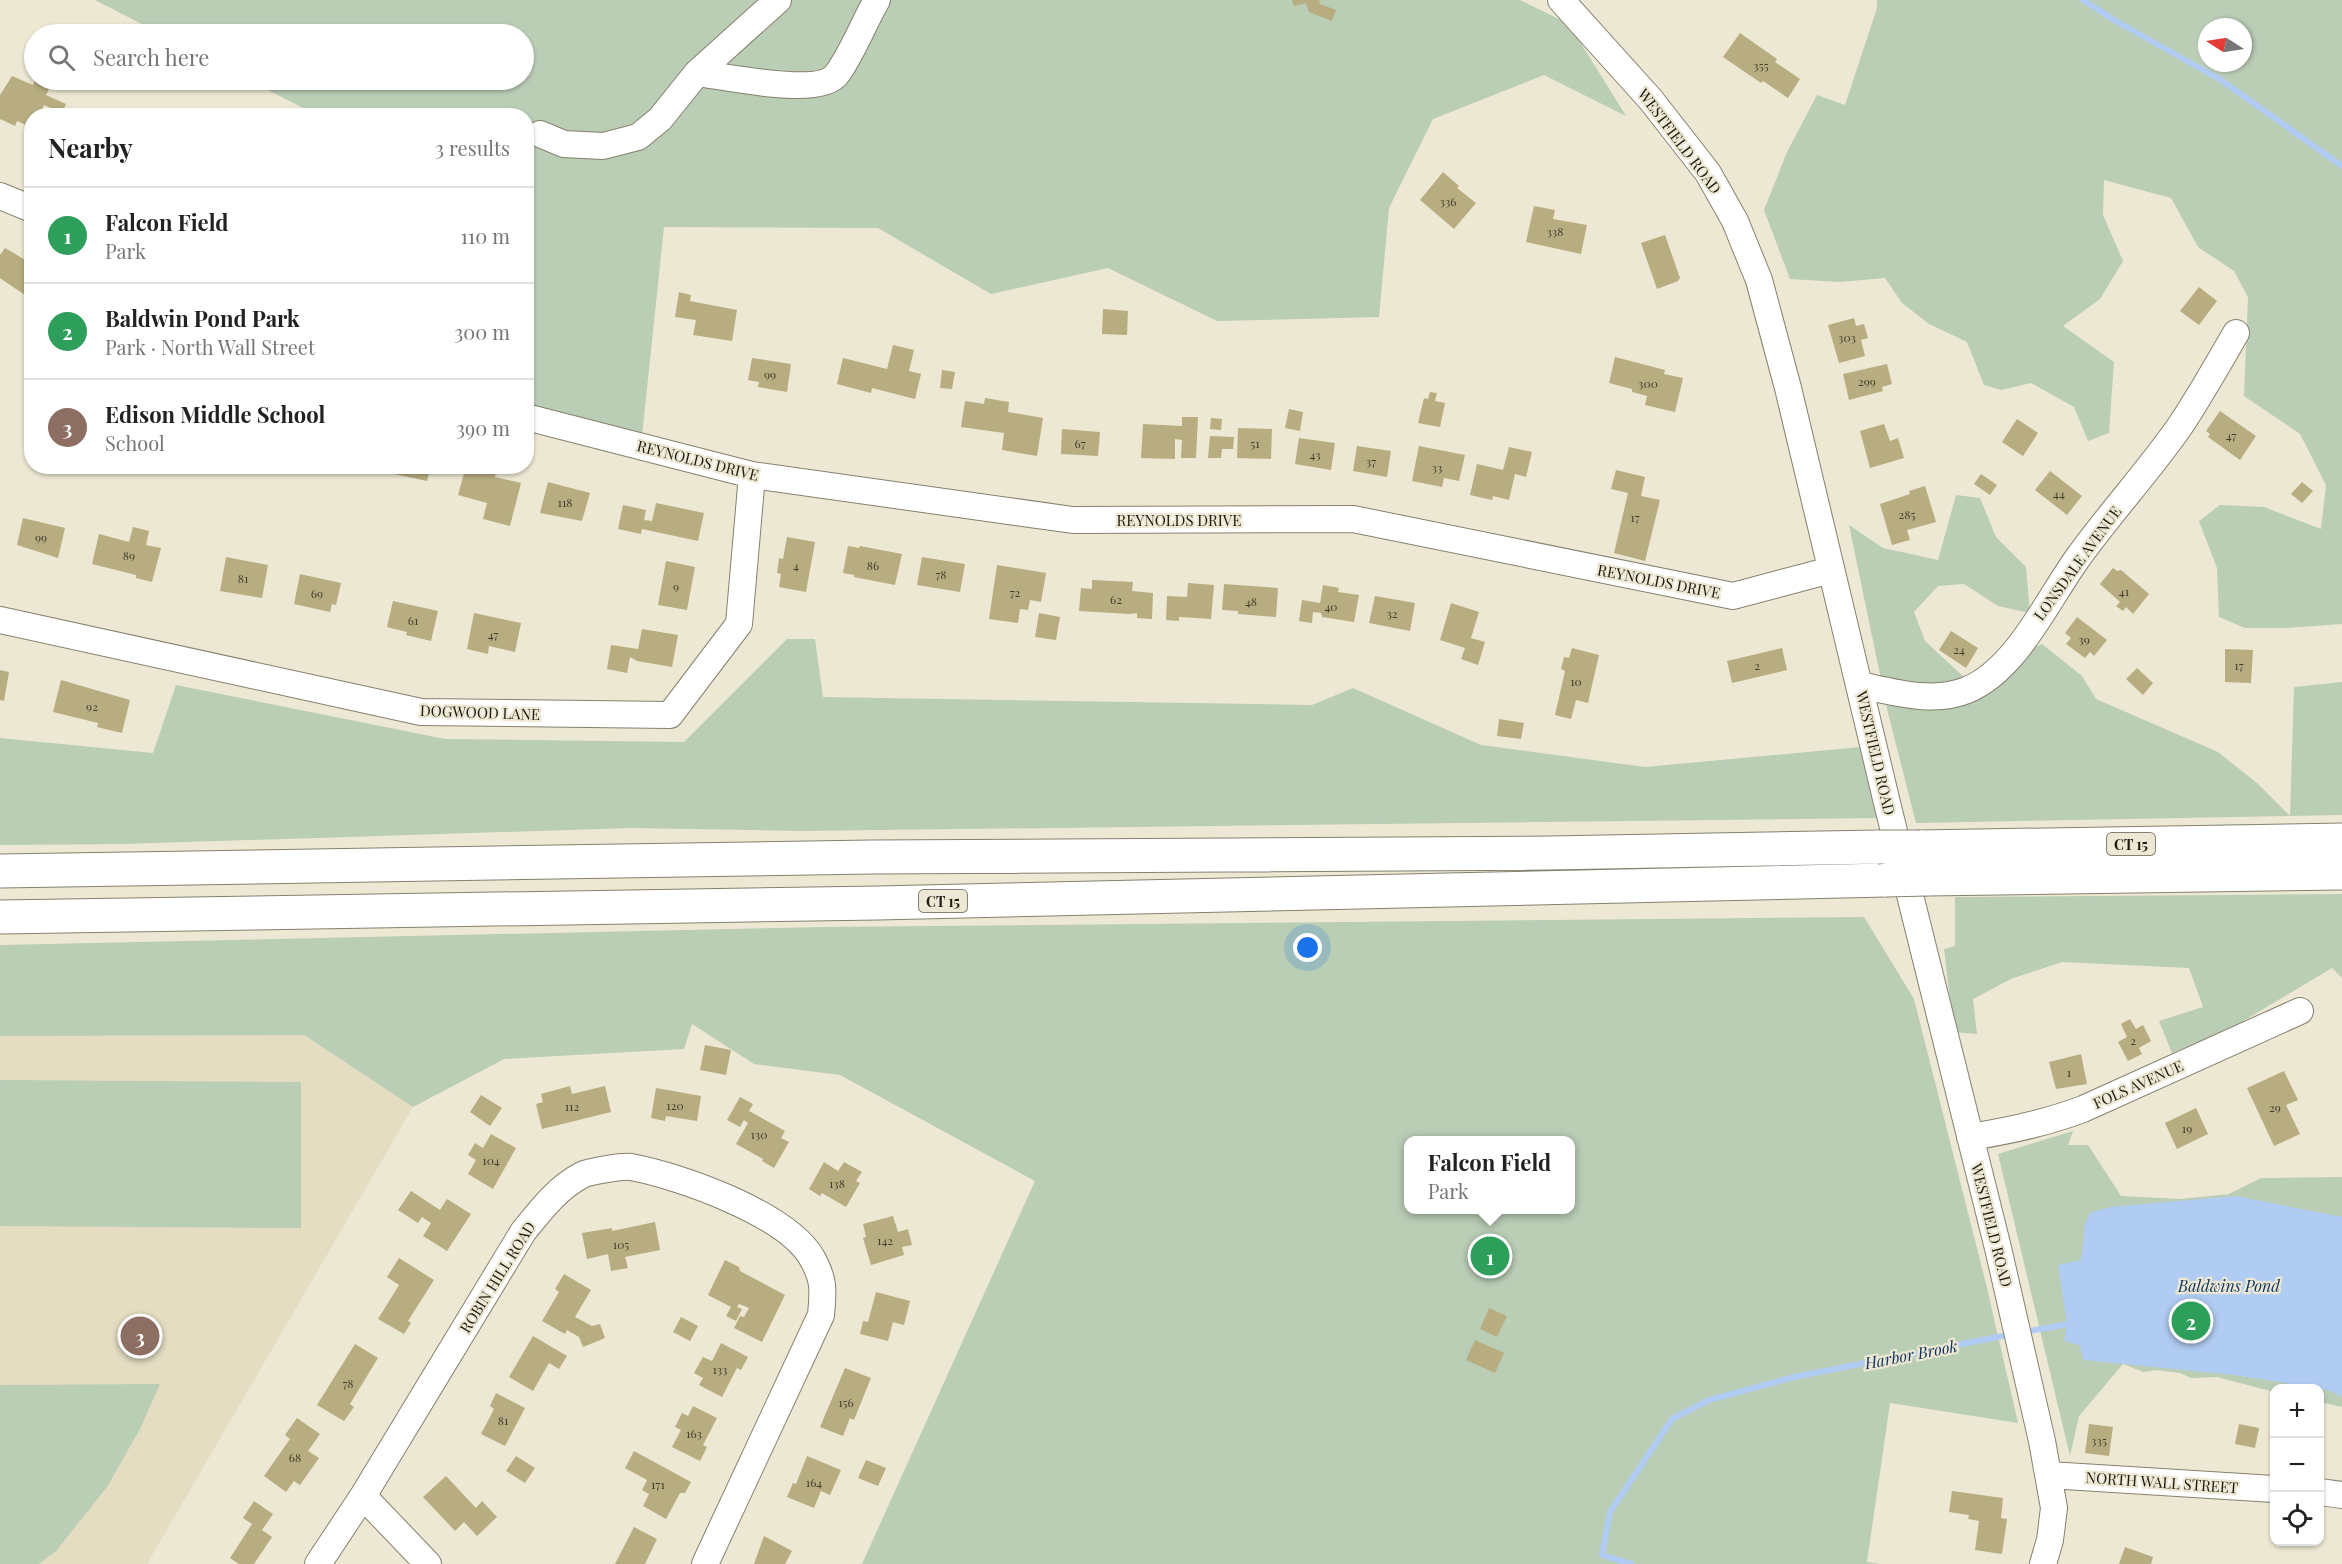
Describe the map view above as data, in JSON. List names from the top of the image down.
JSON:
{
  "streets": {
    "highway": ["CT 15"],
    "street": [
      "WESTFIELD ROAD",
      "REYNOLDS DRIVE",
      "LONSDALE AVENUE",
      "DOGWOOD LANE",
      "FOLS AVENUE",
      "ROBIN HILL ROAD",
      "NORTH WALL STREET"
    ]
  },
  "crossings": [
    ["WESTFIELD ROAD", "REYNOLDS DRIVE"],
    ["WESTFIELD ROAD", "LONSDALE AVENUE"],
    ["WESTFIELD ROAD", "FOLS AVENUE"],
    ["WESTFIELD ROAD", "NORTH WALL STREET"],
    ["REYNOLDS DRIVE", "DOGWOOD LANE"]
  ],
  "water": ["Baldwins Pond", "Harbor Brook"],
  "house_numbers": [
    "355",
    "336",
    "338",
    "303",
    "99",
    "299",
    "300",
    "47",
    "67",
    "51",
    "43",
    "37",
    "33",
    "44",
    "118",
    "285",
    "17",
    "99",
    "89",
    "4",
    "86",
    "78",
    "81",
    "9",
    "41",
    "72",
    "69",
    "62",
    "48",
    "40",
    "32",
    "61",
    "47",
    "39",
    "24",
    "2",
    "17",
    "10",
    "92",
    "2",
    "1",
    "120",
    "112",
    "29",
    "19",
    "130",
    "104",
    "138",
    "142",
    "105",
    "133",
    "78",
    "156",
    "81",
    "163",
    "335",
    "68",
    "164",
    "171"
  ],
  "north": "left",
  "page": {
    "search": "Search here",
    "heading": ["Nearby", "3 results"],
    "list": [
      {
        "mark": "1",
        "name": "Falcon Field",
        "note": "Park",
        "value": "110 m"
      },
      {
        "mark": "2",
        "name": "Baldwin Pond Park",
        "note": "Park · North Wall Street",
        "value": "300 m"
      },
      {
        "mark": "3",
        "name": "Edison Middle School",
        "note": "School",
        "value": "390 m"
      }
    ],
    "popup": ["Falcon Field", "Park"],
    "pins": ["1", "2", "3"],
    "map_buttons": ["+", "−"]
  }
}
